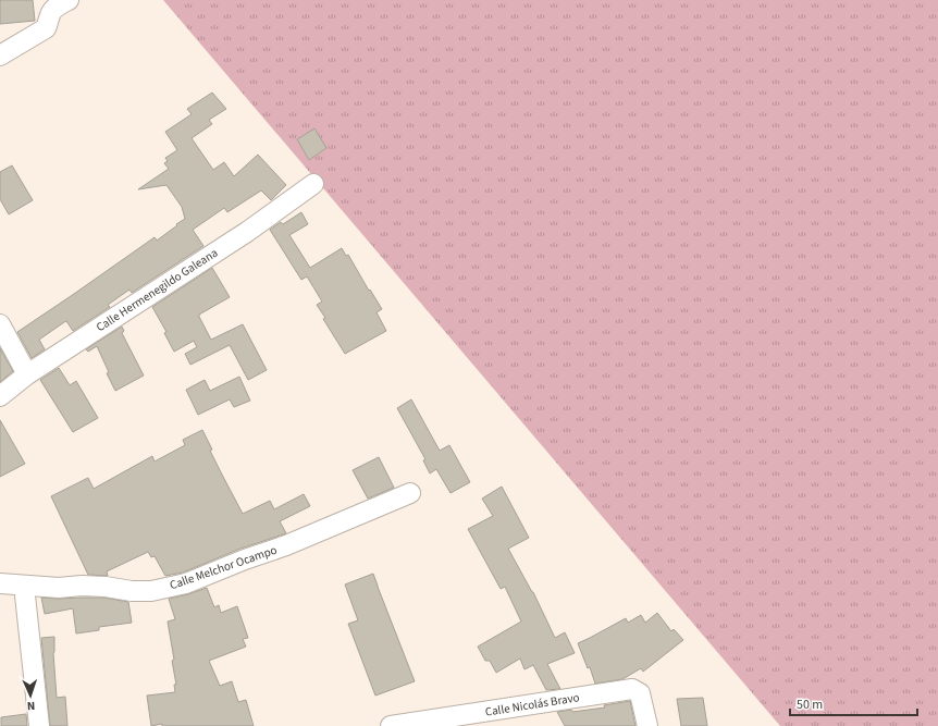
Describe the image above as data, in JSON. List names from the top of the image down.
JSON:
{
  "streets": {
    "street": ["Calle Hermenegildo Galeana", "Calle Melchor Ocampo", "Calle Nicolás Bravo"]
  },
  "scale_bar": "50 m",
  "north": "bottom"
}
